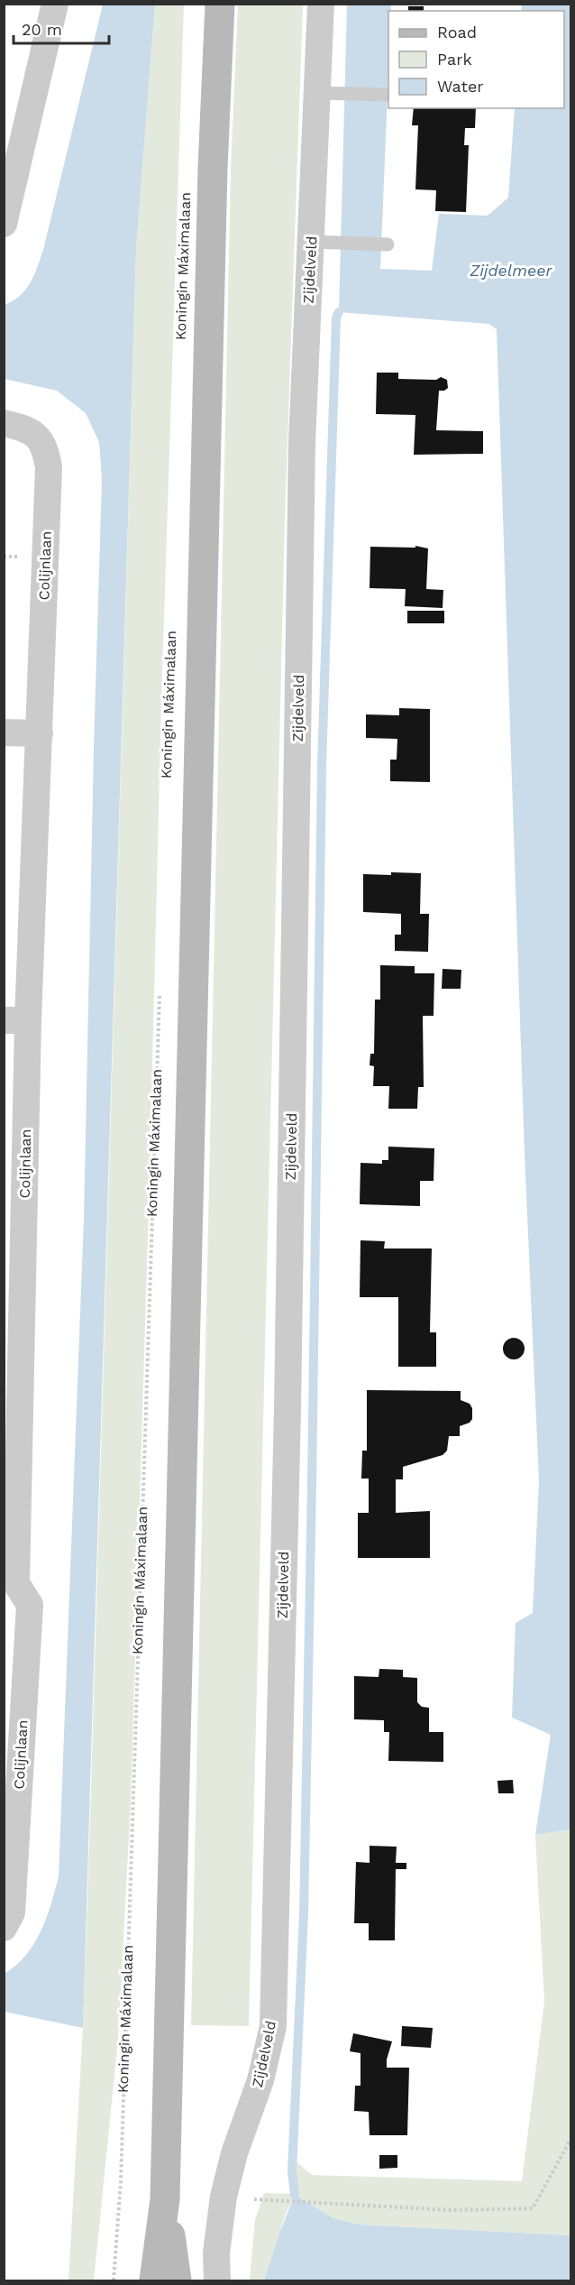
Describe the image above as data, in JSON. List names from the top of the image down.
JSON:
{
  "streets": {
    "street": ["Koningin Máximalaan", "Zijdelveld", "Colijnlaan"]
  },
  "water": ["Zijdelmeer"],
  "legend": ["Road", "Park", "Water"],
  "scale_bar": "20 m"
}
